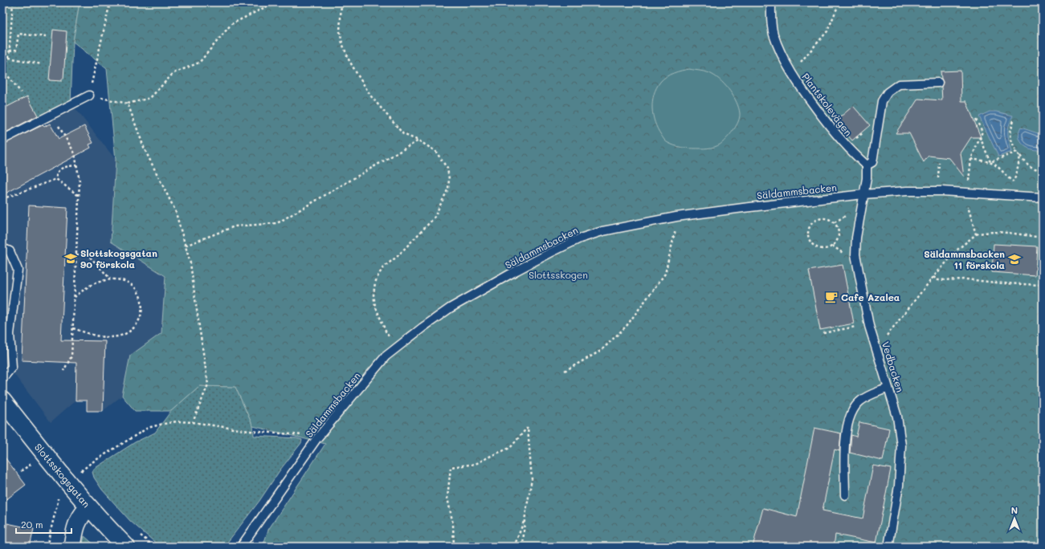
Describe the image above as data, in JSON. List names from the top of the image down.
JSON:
{
  "streets": {
    "street": ["Slottsskogsgatan"],
    "lane": ["Plantskolevägen", "Säldammsbacken", "Vedbacken"]
  },
  "crossings": [
    ["Säldammsbacken", "Vedbacken"]
  ],
  "parks": ["Slottsskogen"],
  "places": {
    "school or university": ["Slottskogsgatan 90 förskola", "Säldammsbacken 11 förskola"],
    "cafe": ["Cafe Azalea"]
  },
  "scale_bar": "20 m",
  "north": "top"
}
